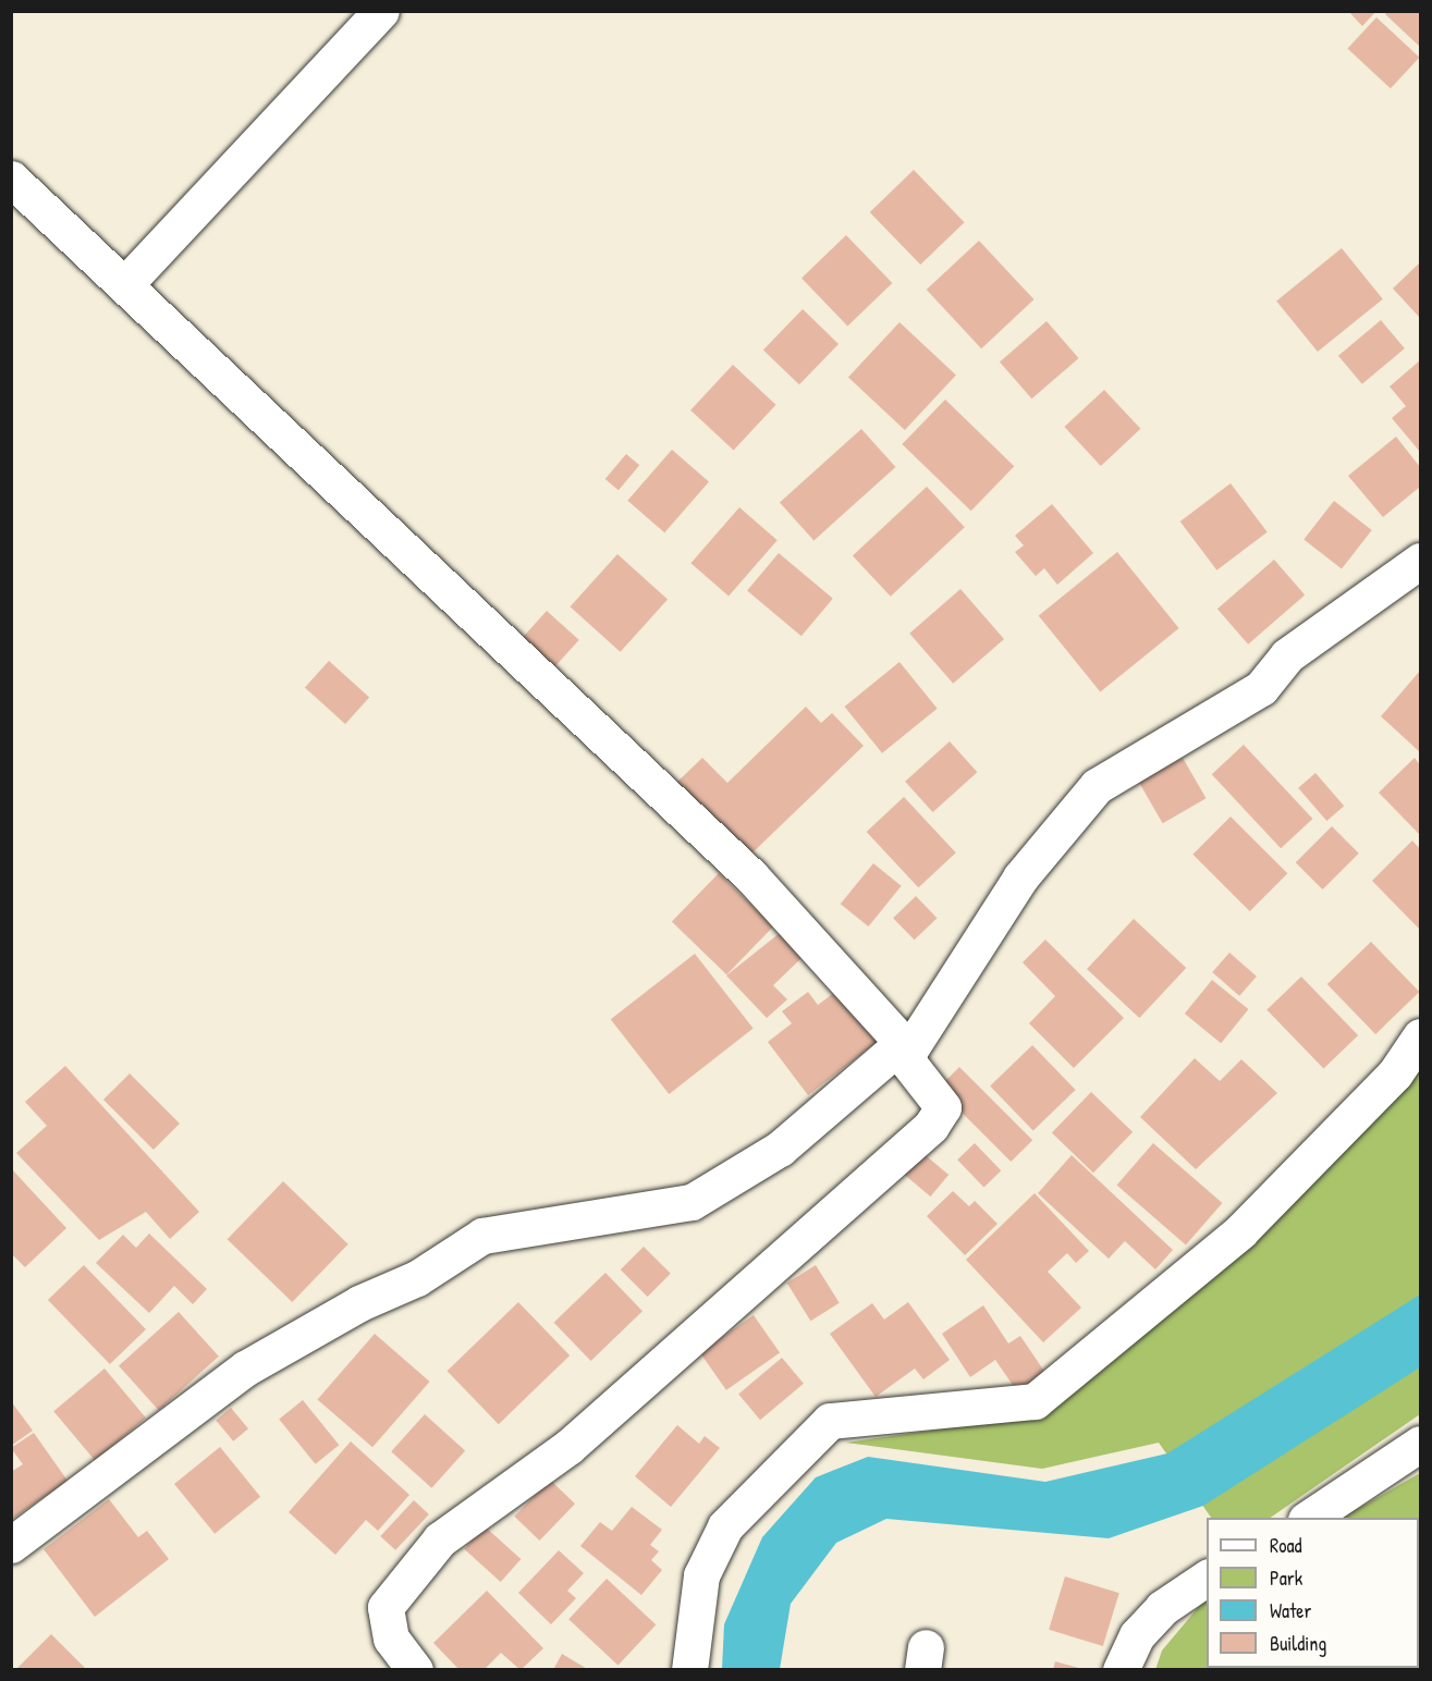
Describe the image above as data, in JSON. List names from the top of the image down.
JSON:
{
  "legend": [
    "Road",
    "Park",
    "Water",
    "Building"
  ]
}
